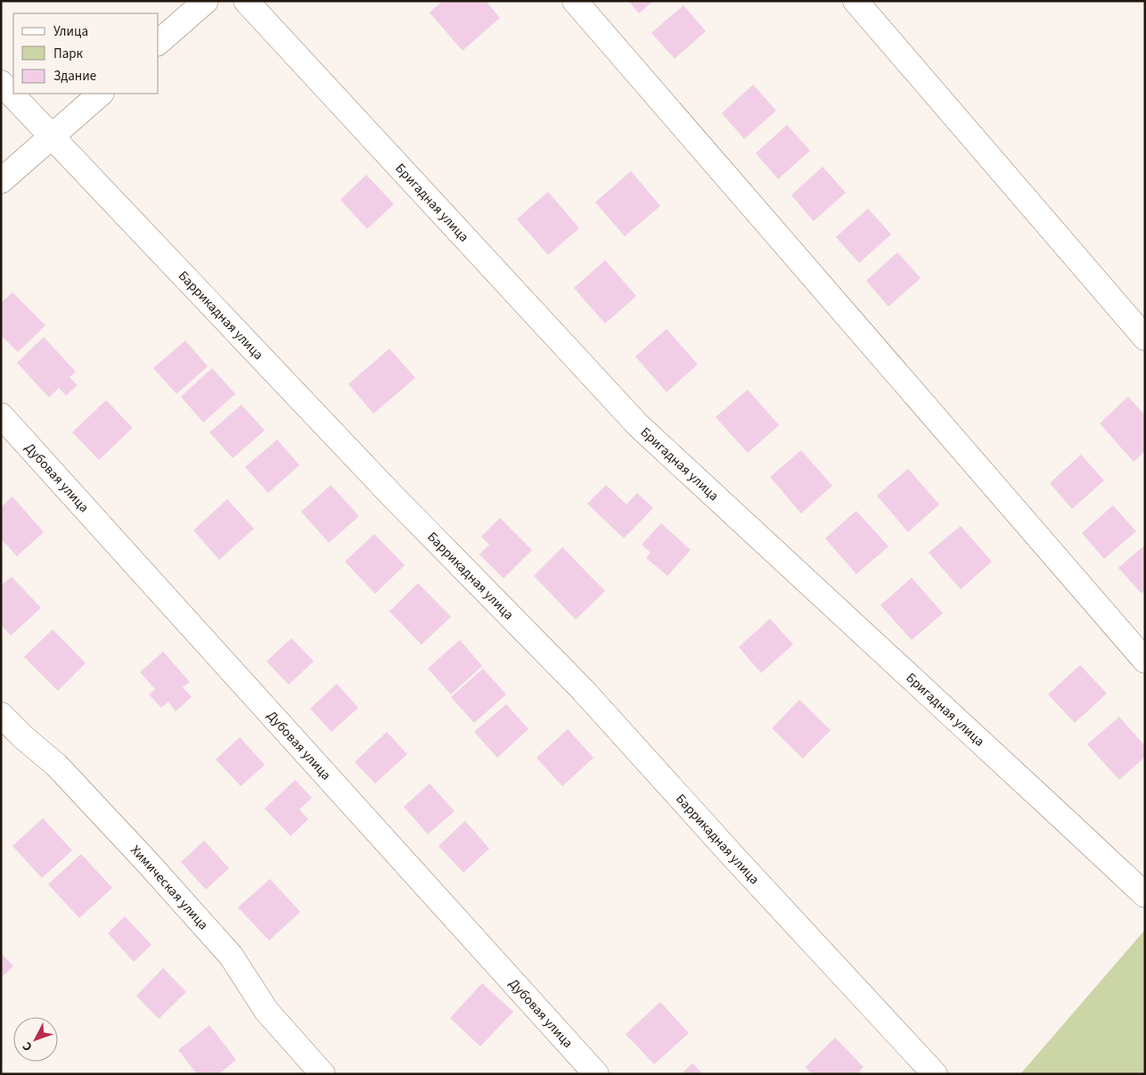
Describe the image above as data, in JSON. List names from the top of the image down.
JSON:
{
  "streets": {
    "street": [
      "Бригадная улица",
      "Баррикадная улица",
      "Дубовая улица",
      "Химическая улица"
    ]
  },
  "legend": ["Улица", "Парк", "Здание"],
  "north": "bottom left"
}
